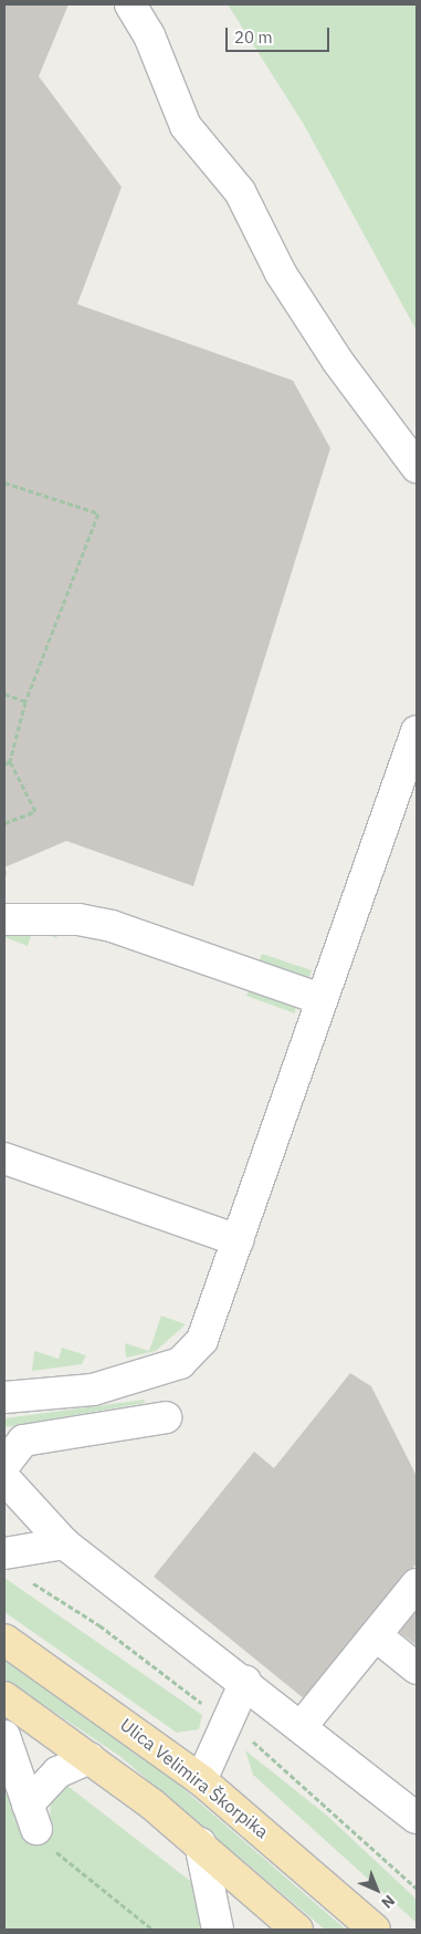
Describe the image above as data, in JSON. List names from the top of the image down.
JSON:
{
  "streets": {
    "main road": ["Ulica Velimira Škorpika"]
  },
  "scale_bar": "20 m",
  "north": "bottom right"
}
